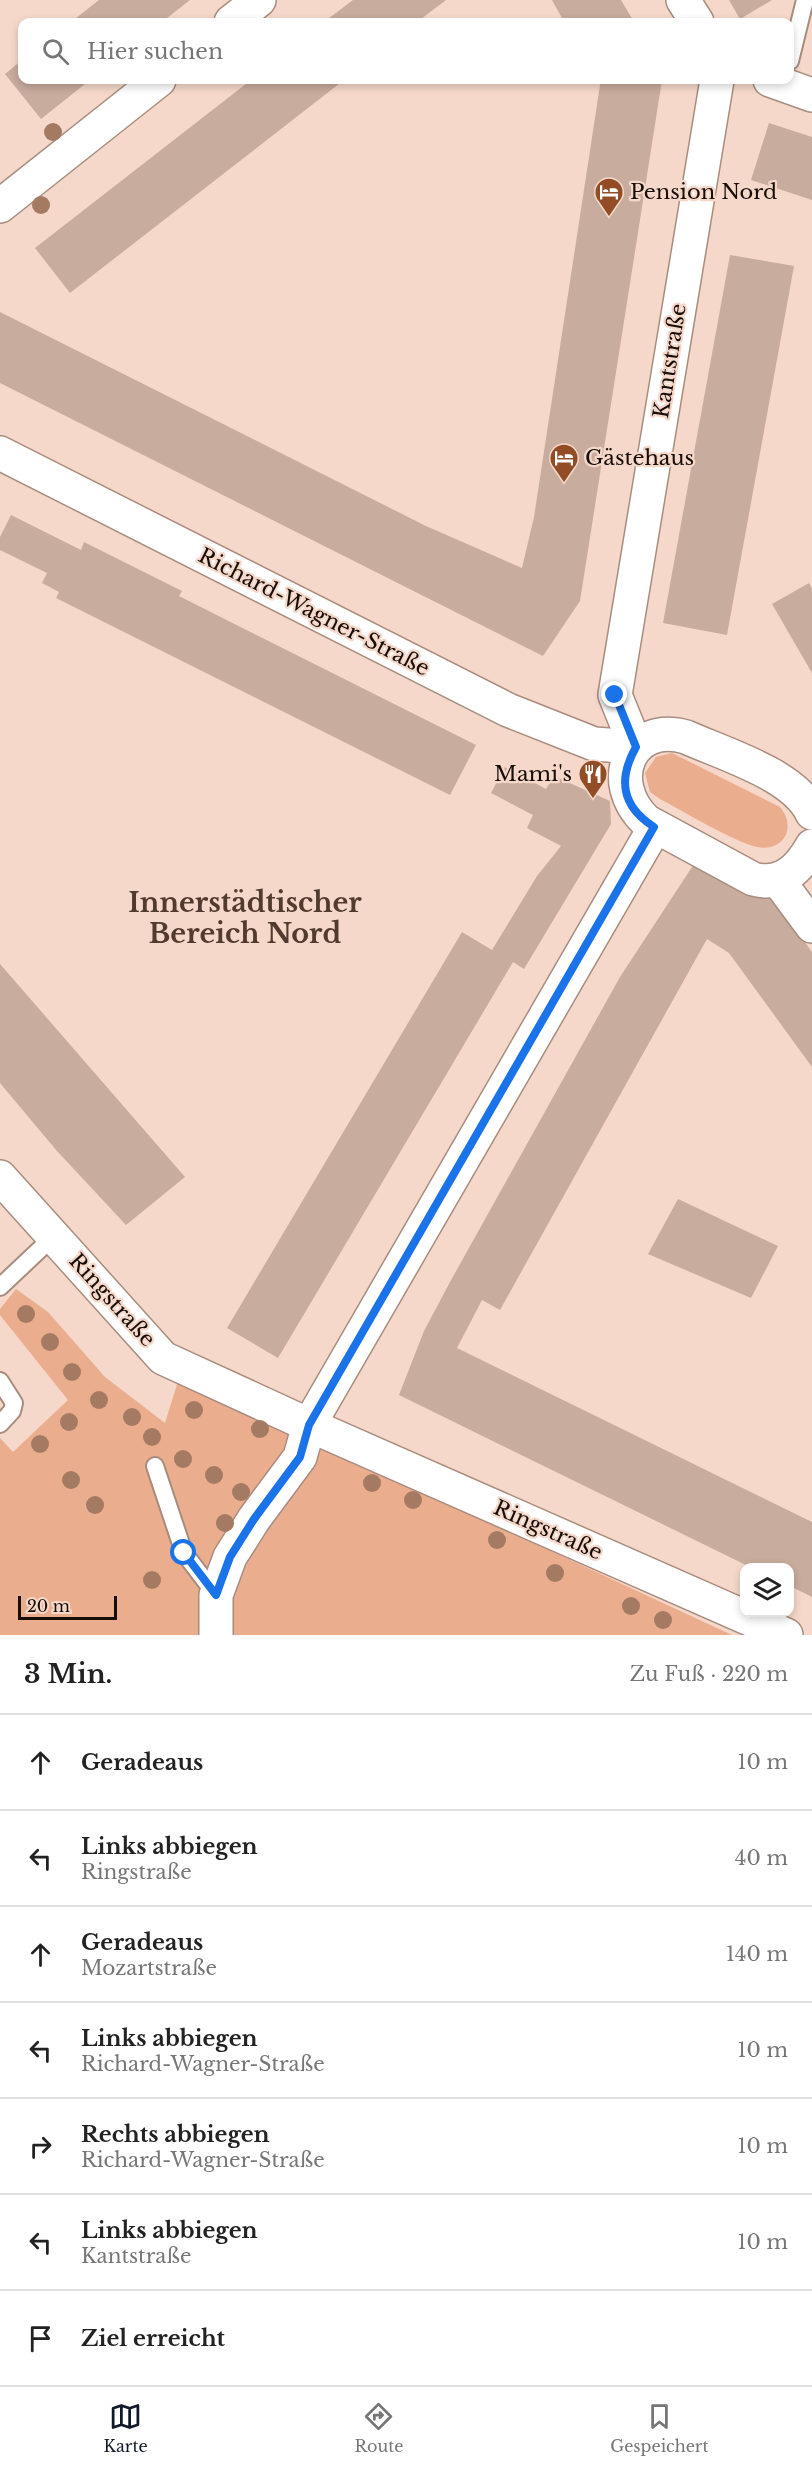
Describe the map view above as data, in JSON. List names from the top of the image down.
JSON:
{
  "streets": {
    "street": ["Kantstraße", "Richard-Wagner-Straße", "Ringstraße"]
  },
  "crossings": [
    ["Kantstraße", "Richard-Wagner-Straße"]
  ],
  "districts": ["Innerstädtischer Bereich Nord"],
  "places": {
    "hotel": ["Pension Nord", "Gästehaus"],
    "restaurant": ["Mami's"]
  },
  "scale_bar": "20 m",
  "page": {
    "search": "Hier suchen",
    "scale": "20 m",
    "heading": ["3 Min.", "Zu Fuß · 220 m"],
    "list": [
      ["Geradeaus", "10 m"],
      ["Links abbiegen", "Ringstraße", "40 m"],
      ["Geradeaus", "Mozartstraße", "140 m"],
      ["Links abbiegen", "Richard-Wagner-Straße", "10 m"],
      ["Rechts abbiegen", "Richard-Wagner-Straße", "10 m"],
      ["Links abbiegen", "Kantstraße", "10 m"],
      "Ziel erreicht"
    ],
    "nav": ["Karte", "Route", "Gespeichert"]
  }
}
